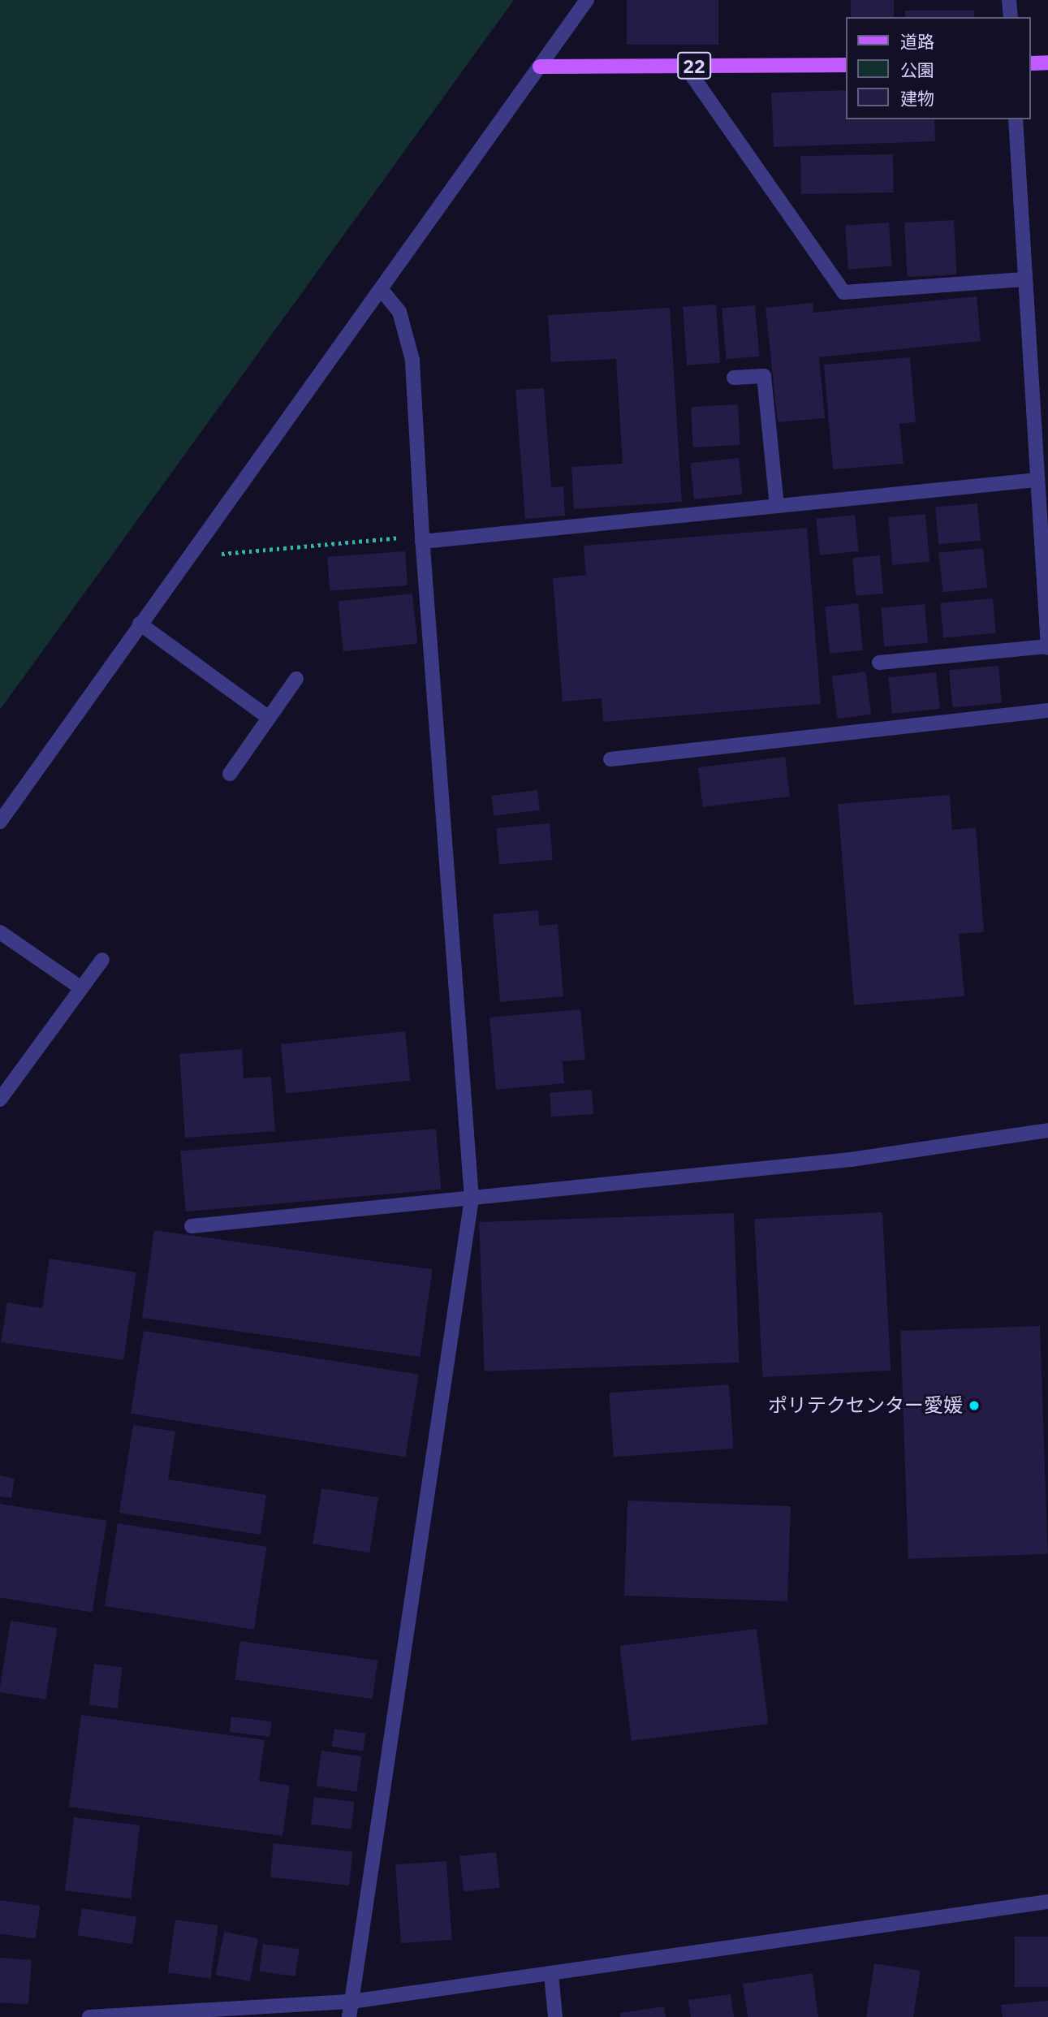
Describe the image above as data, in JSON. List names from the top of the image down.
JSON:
{
  "streets": {
    "main road": ["22"]
  },
  "places": ["ポリテクセンター愛媛"],
  "legend": ["道路", "公園", "建物"]
}
